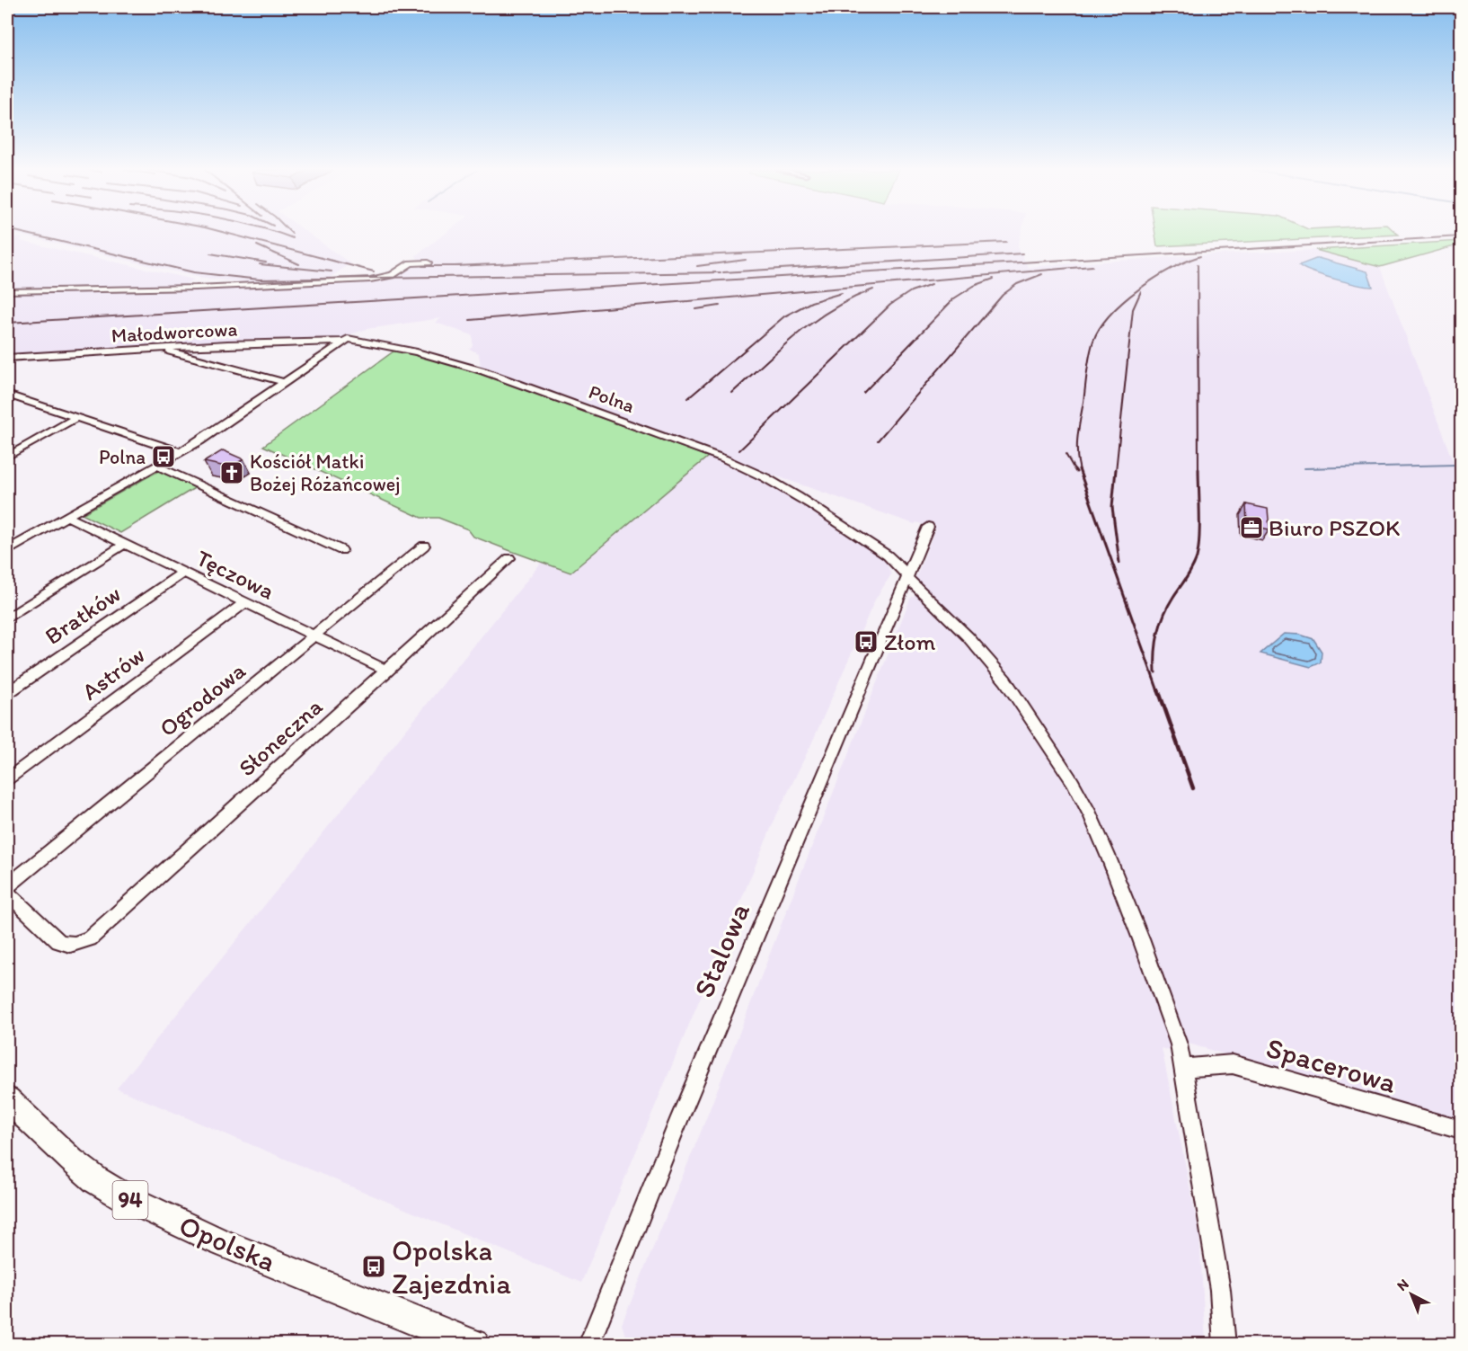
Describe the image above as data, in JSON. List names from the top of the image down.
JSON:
{
  "streets": {
    "main road": ["94", "Opolska"],
    "street": [
      "Małodworcowa",
      "Polna",
      "Tęczowa",
      "Bratków",
      "Astrów",
      "Ogrodowa",
      "Słoneczna",
      "Stalowa",
      "Spacerowa"
    ]
  },
  "crossings": [
    ["Małodworcowa", "Polna"],
    ["Polna", "Stalowa"],
    ["Polna", "Spacerowa"],
    ["Tęczowa", "Bratków"],
    ["Tęczowa", "Astrów"],
    ["Tęczowa", "Ogrodowa"],
    ["Tęczowa", "Słoneczna"]
  ],
  "places": {
    "bus stop": ["Polna", "Złom", "Opolska Zajezdnia"],
    "church": ["Kościół Matki Bożej Różańcowej"],
    "office": ["Biuro PSZOK"]
  },
  "north": "top left"
}
